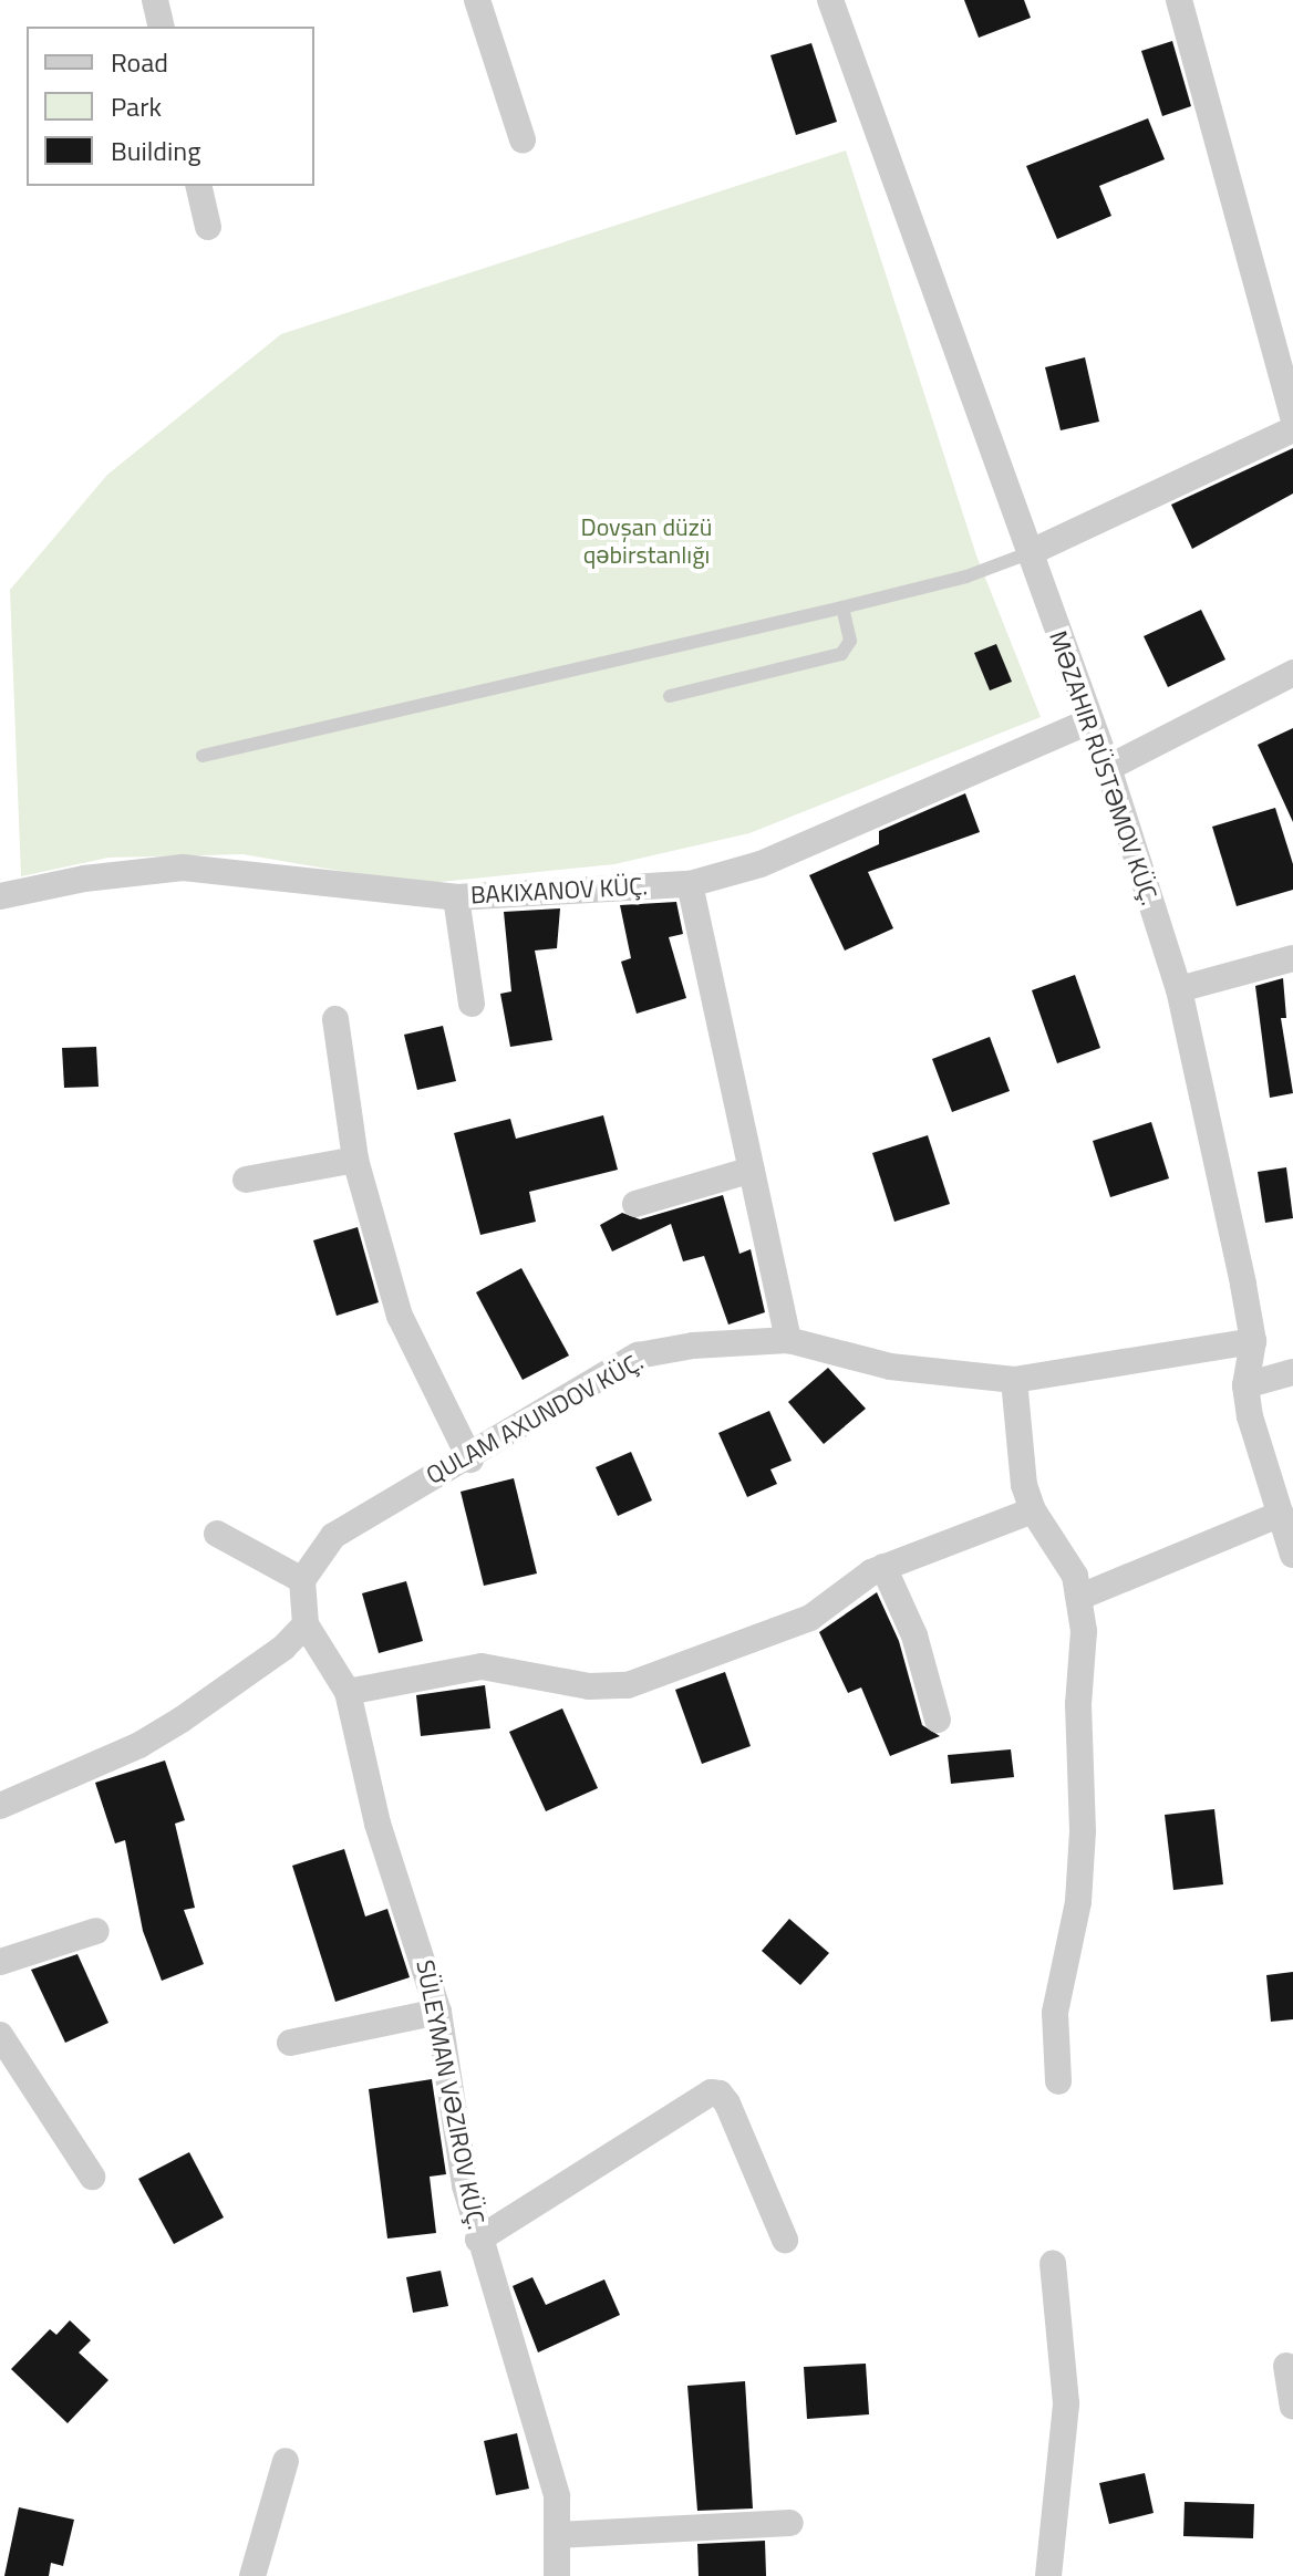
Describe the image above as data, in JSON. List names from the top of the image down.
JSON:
{
  "streets": {
    "street": ["MƏZAHIR RÜSTƏMOV KÜÇ.", "QULAM AXUNDOV KÜÇ.", "SÜLEYMAN VƏZIROV KÜÇ."]
  },
  "crossings": [
    ["MƏZAHIR RÜSTƏMOV KÜÇ.", "QULAM AXUNDOV KÜÇ."]
  ],
  "parks": ["Dovşan düzü qəbirstanlığı"],
  "legend": ["Road", "Park", "Building"]
}
